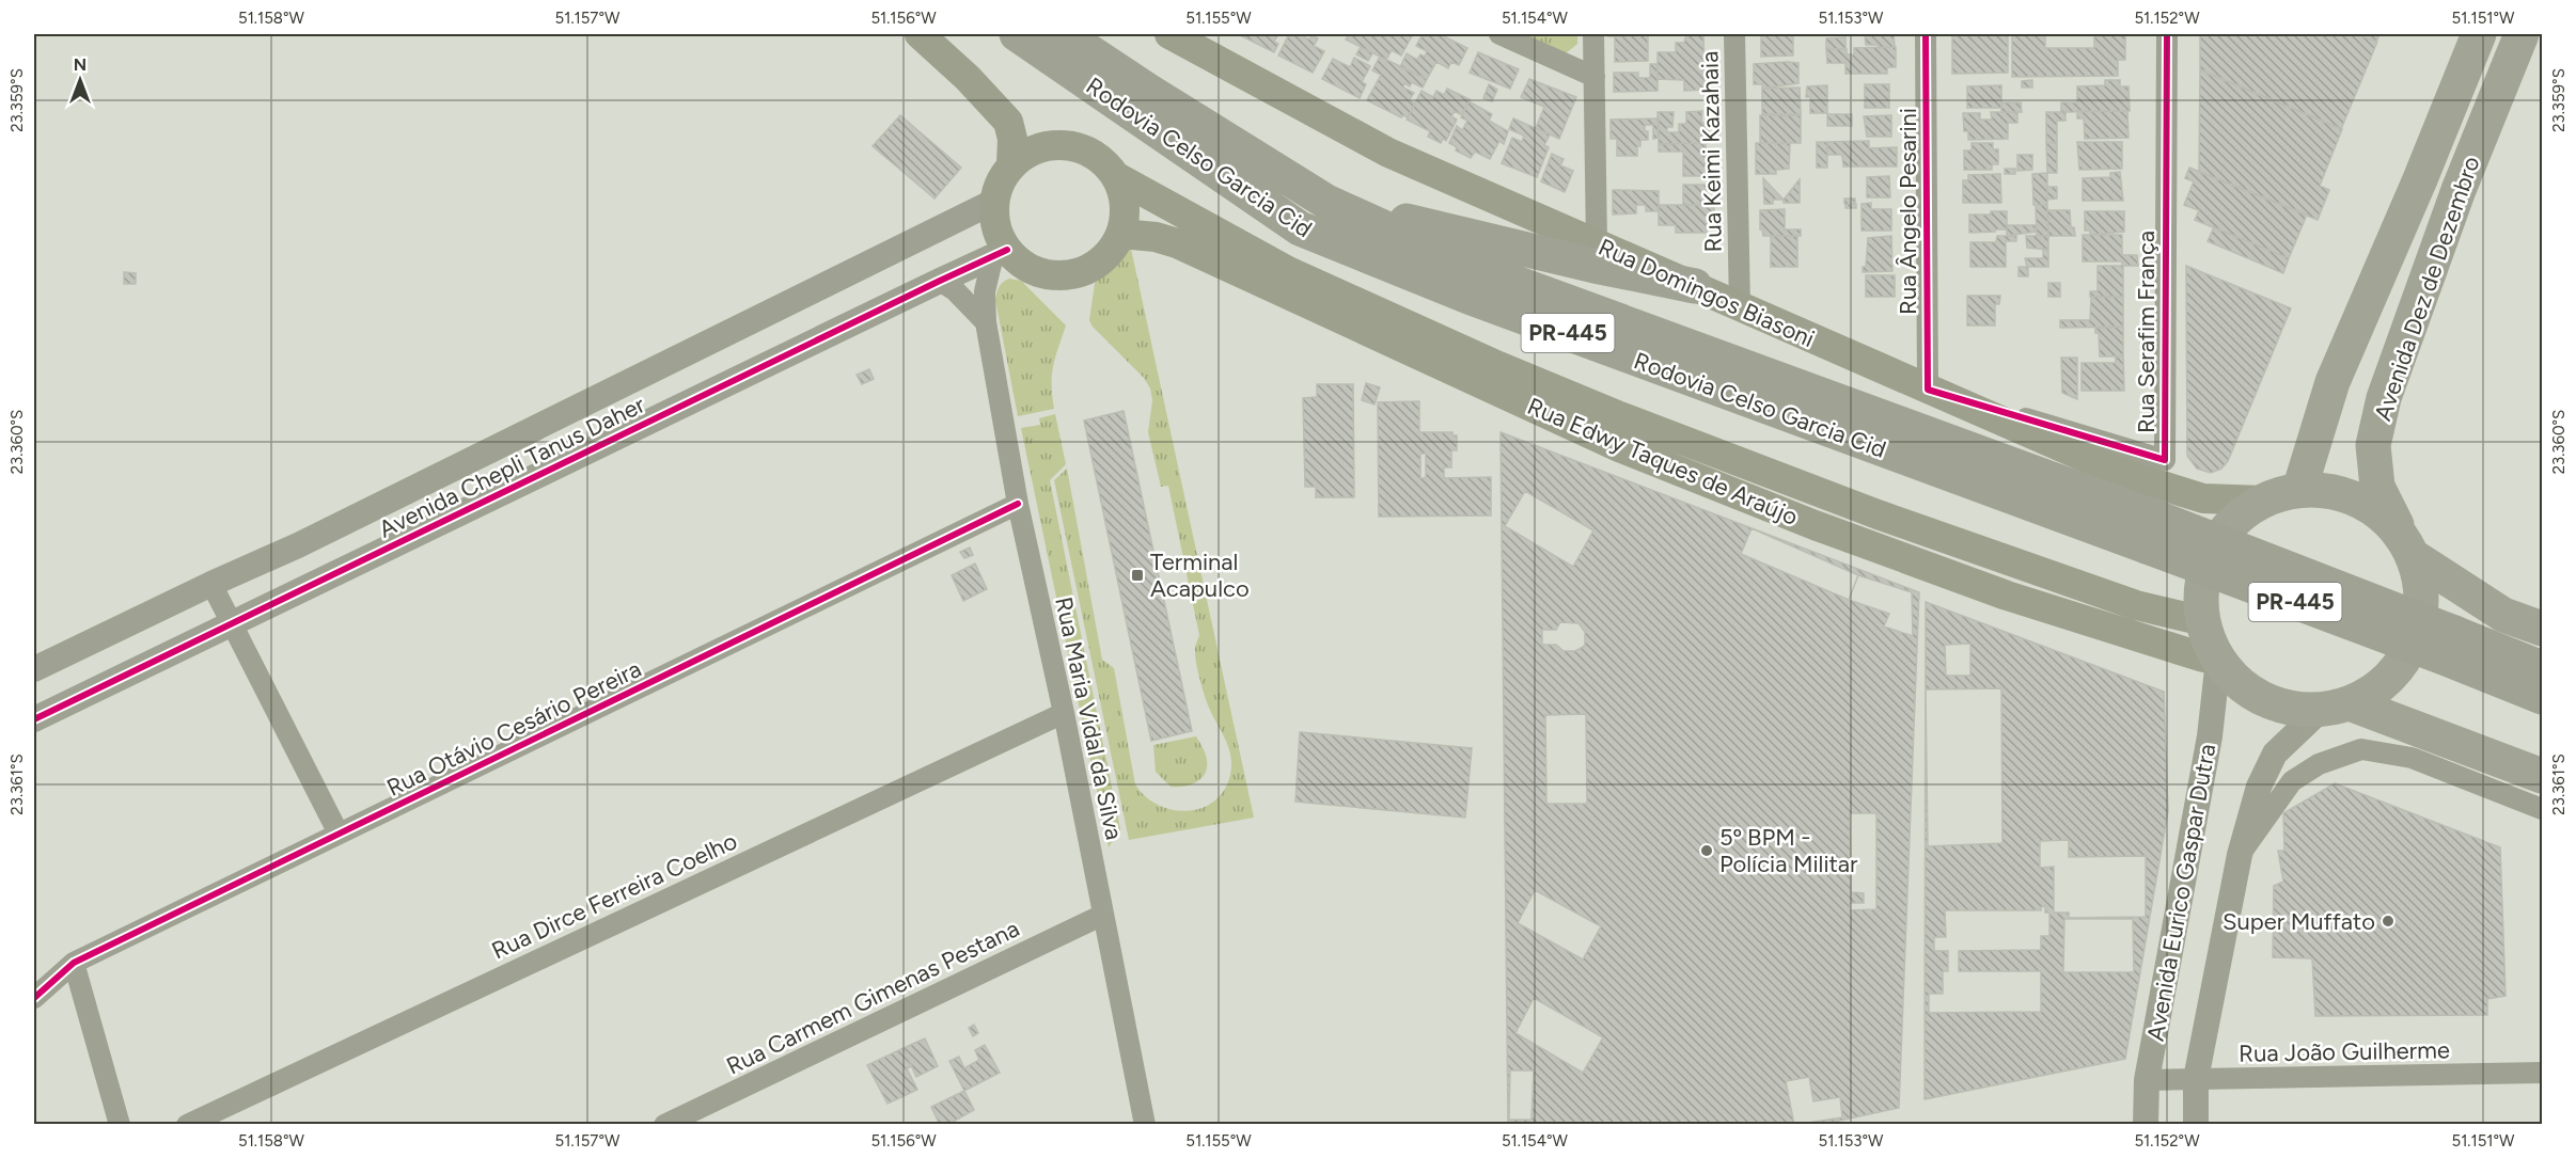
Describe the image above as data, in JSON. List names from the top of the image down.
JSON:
{
  "streets": {
    "highway": ["Rodovia Celso Garcia Cid", "Avenida Dez de Dezembro", "PR-445"],
    "main road": ["Rua Domingos Biasoni", "Rua Edwy Taques de Araújo"],
    "street": [
      "Rua Keimi Kazahaia",
      "Rua Ângelo Pesarini",
      "Rua Serafim França",
      "Avenida Chepli Tanus Daher",
      "Rua Maria Vidal da Silva",
      "Rua Otávio Cesário Pereira",
      "Avenida Eurico Gaspar Dutra",
      "Rua Dirce Ferreira Coelho",
      "Rua Carmem Gimenas Pestana",
      "Rua João Guilherme"
    ]
  },
  "crossings": [
    ["Rua Keimi Kazahaia", "Rua Domingos Biasoni"],
    ["Rua Ângelo Pesarini", "Rua Domingos Biasoni"],
    ["Rua Ângelo Pesarini", "Rua Serafim França"],
    ["Avenida Dez de Dezembro", "Rua Domingos Biasoni"],
    ["Avenida Dez de Dezembro", "Rua Edwy Taques de Araújo"],
    ["Avenida Dez de Dezembro", "Avenida Eurico Gaspar Dutra"],
    ["Rua Domingos Biasoni", "Rua Serafim França"],
    ["Rua Domingos Biasoni", "Rua Edwy Taques de Araújo"],
    ["Rua Domingos Biasoni", "Avenida Eurico Gaspar Dutra"],
    ["Rua Edwy Taques de Araújo", "Avenida Chepli Tanus Daher"],
    ["Rua Edwy Taques de Araújo", "Rua Maria Vidal da Silva"],
    ["Rua Edwy Taques de Araújo", "Avenida Eurico Gaspar Dutra"],
    ["Avenida Chepli Tanus Daher", "Rua Maria Vidal da Silva"],
    ["Rua Maria Vidal da Silva", "Rua Otávio Cesário Pereira"],
    ["Rua Maria Vidal da Silva", "Rua Dirce Ferreira Coelho"],
    ["Rua Maria Vidal da Silva", "Rua Carmem Gimenas Pestana"],
    ["Avenida Eurico Gaspar Dutra", "Rua João Guilherme"]
  ],
  "places": {
    "transit": ["Terminal Acapulco"],
    "other": ["5º BPM - Polícia Militar", "Super Muffato"]
  },
  "north": "top",
  "coordinates": [
    "51.158°W",
    "51.157°W",
    "51.156°W",
    "51.155°W",
    "51.154°W",
    "51.153°W",
    "51.152°W",
    "51.151°W",
    "23.359°S",
    "23.360°S",
    "23.361°S"
  ]
}
